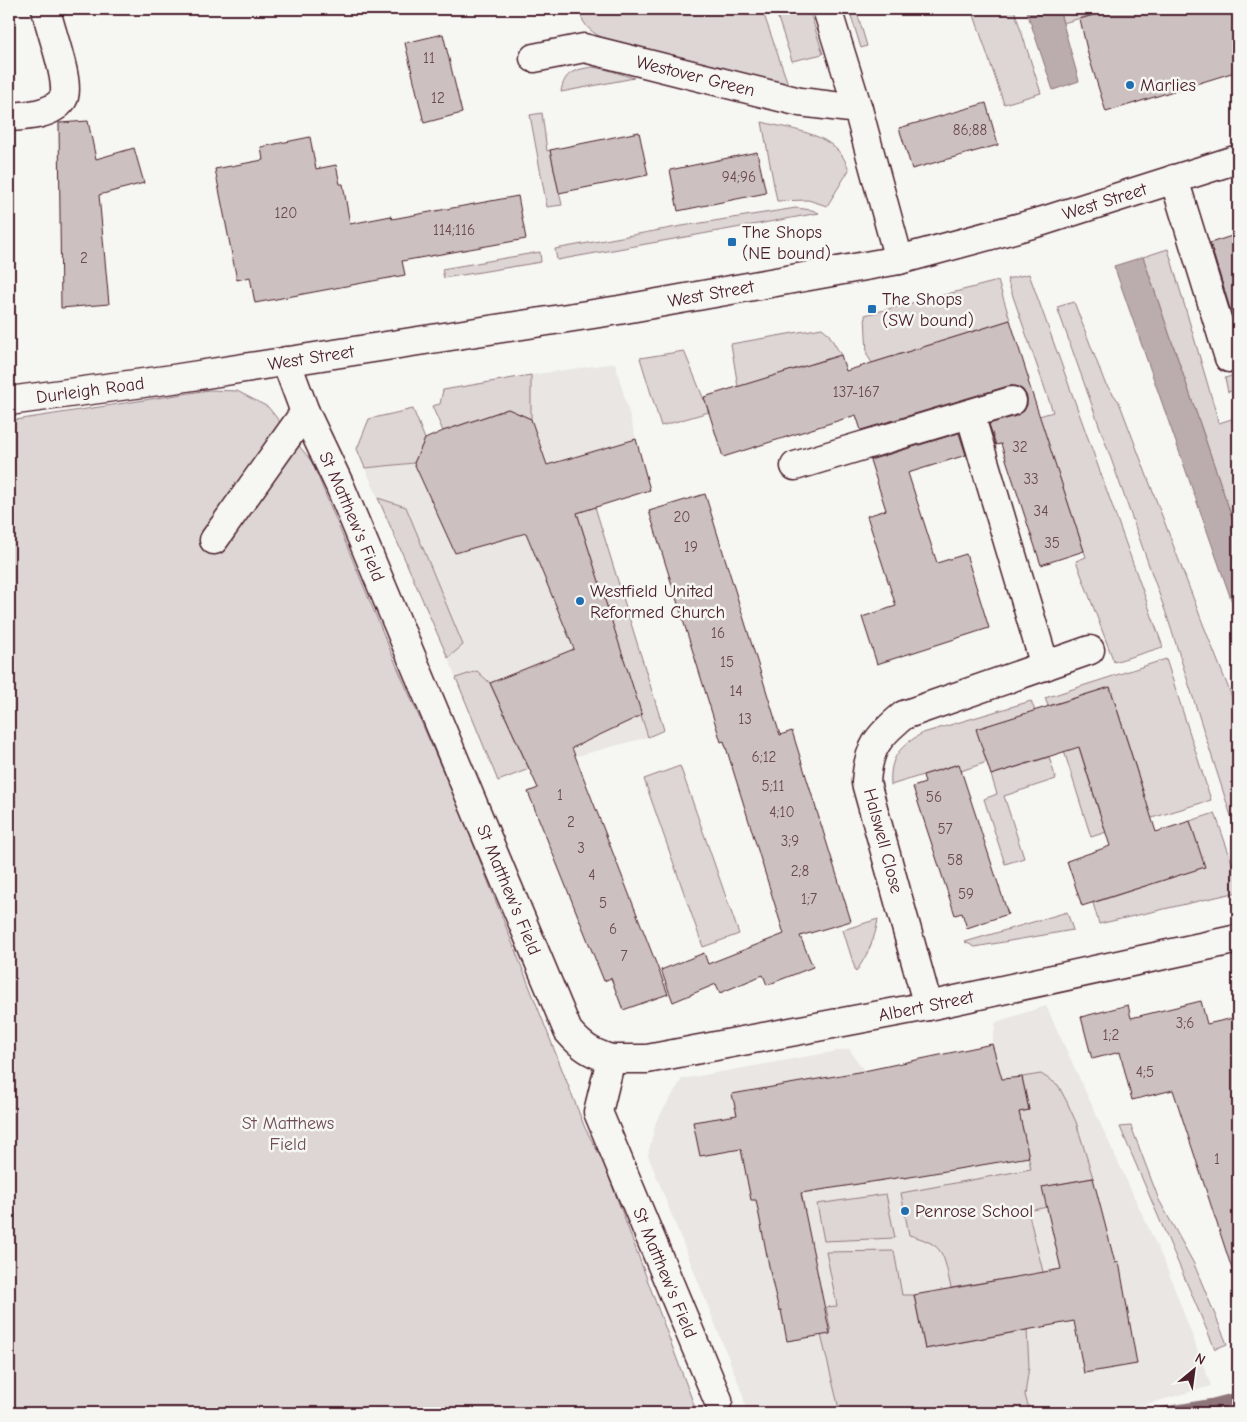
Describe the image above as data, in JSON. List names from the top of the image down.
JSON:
{
  "streets": {
    "street": [
      "Westover Green",
      "West Street",
      "Durleigh Road",
      "St Matthew's Field",
      "Halswell Close",
      "Albert Street"
    ]
  },
  "crossings": [
    ["West Street", "Durleigh Road"],
    ["West Street", "St Matthew's Field"],
    ["St Matthew's Field", "Albert Street"],
    ["Halswell Close", "Albert Street"]
  ],
  "parks": ["St Matthews Field"],
  "places": {
    "other": ["Marlies", "Westfield United Reformed Church", "Penrose School"],
    "transit": ["The Shops (NE bound)", "The Shops (SW bound)"]
  },
  "house_numbers": [
    "11",
    "12",
    "86;88",
    "94;96",
    "120",
    "114;116",
    "2",
    "137-167",
    "32",
    "33",
    "34",
    "20",
    "35",
    "19",
    "16",
    "15",
    "14",
    "13",
    "6;12",
    "5;11",
    "1",
    "56",
    "4;10",
    "2",
    "57",
    "3;9",
    "3",
    "58",
    "2;8",
    "4",
    "59",
    "1;7",
    "5",
    "6",
    "7",
    "3;6",
    "1;2",
    "4;5",
    "1"
  ],
  "north": "top right"
}
